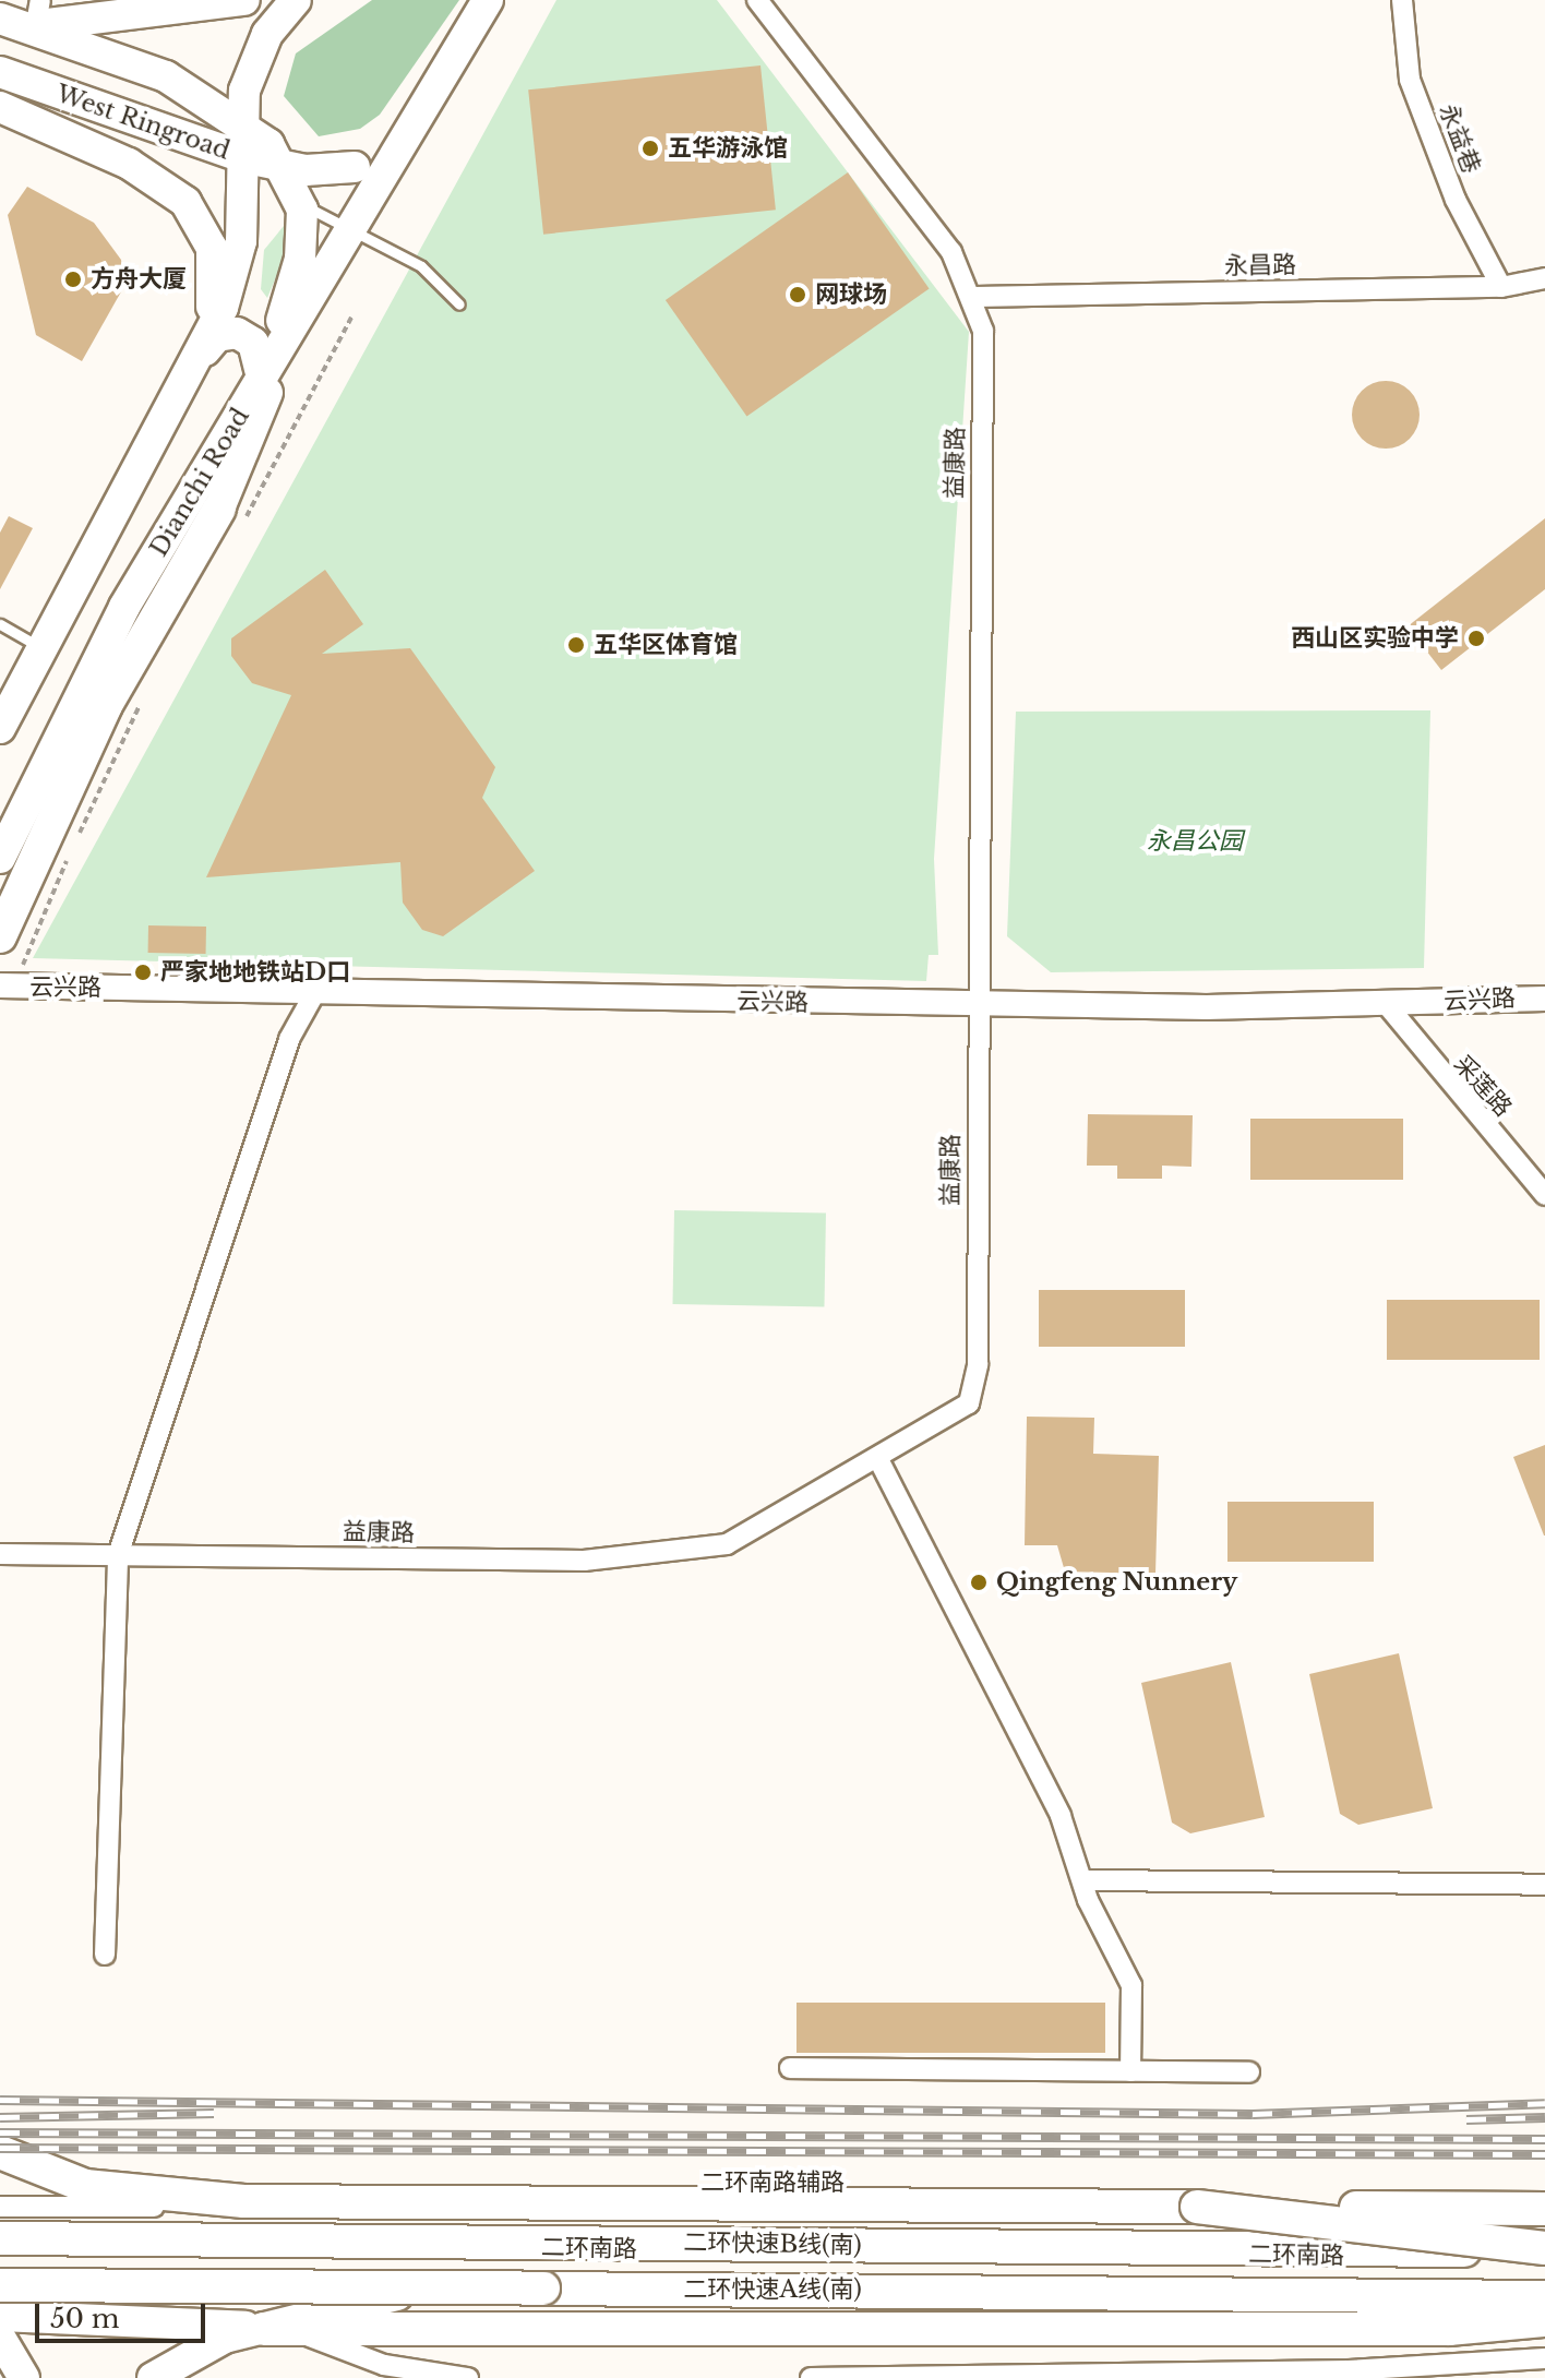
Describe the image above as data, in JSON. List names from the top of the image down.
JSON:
{
  "streets": {
    "highway": ["二环快速B线(南)", "二环快速A线(南)"],
    "main road": ["West Ringroad", "Dianchi Road", "二环南路"],
    "street": [
      "永益巷",
      "永昌路",
      "益康路",
      "云兴路",
      "采莲路",
      "二环南路辅路"
    ]
  },
  "crossings": [
    ["West Ringroad", "Dianchi Road"],
    ["永益巷", "永昌路"],
    ["永昌路", "益康路"],
    ["益康路", "云兴路"],
    ["云兴路", "采莲路"],
    ["二环快速B线(南)", "二环南路"]
  ],
  "parks": ["永昌公园"],
  "places": [
    "五华游泳馆",
    "方舟大厦",
    "网球场",
    "西山区实验中学",
    "五华区体育馆",
    "严家地地铁站D口",
    "Qingfeng Nunnery"
  ],
  "scale_bar": "50 m"
}
